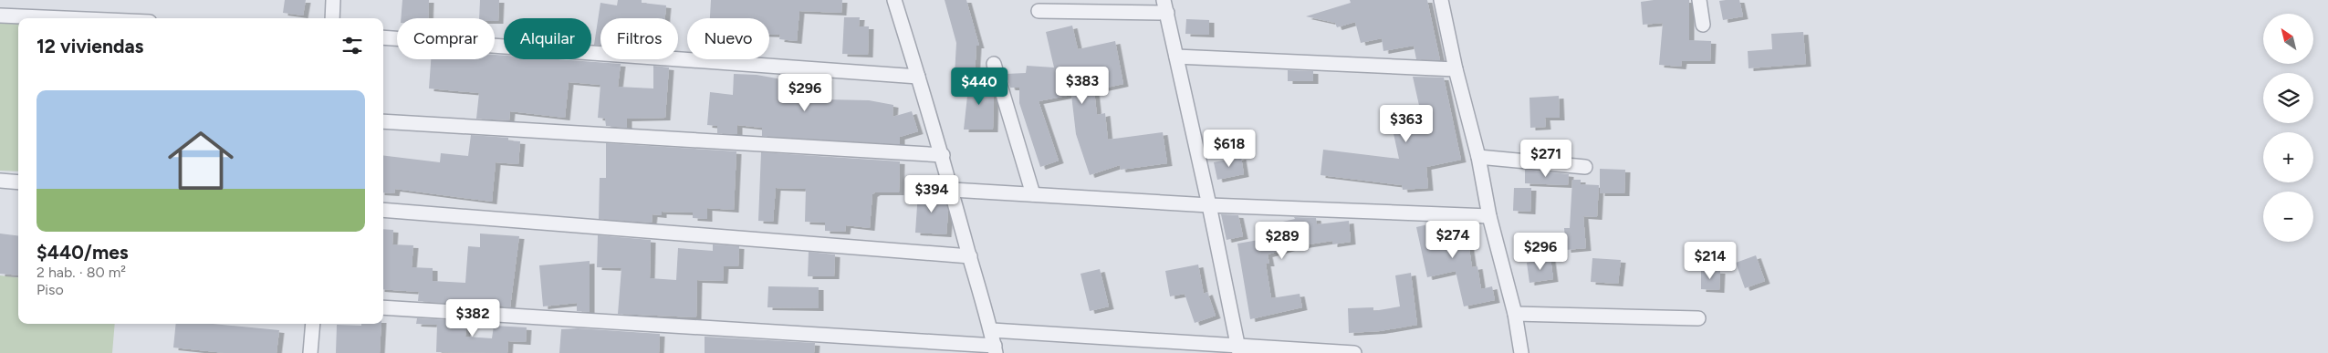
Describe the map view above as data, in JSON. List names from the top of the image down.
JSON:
{
  "north": "top left",
  "page": {
    "map_buttons": ["+", "−"],
    "chip": [
      "Comprar",
      "Alquilar",
      "Filtros",
      "Nuevo"
    ],
    "heading": "12 viviendas",
    "price": [
      "$383",
      "$440",
      "$296",
      "$363",
      "$618",
      "$271",
      "$394",
      "$274",
      "$289",
      "$296",
      "$214",
      "$382"
    ],
    "list": [
      {
        "name": "$440/mes",
        "note": "2 hab. · 80 m² · Piso"
      }
    ]
  }
}
